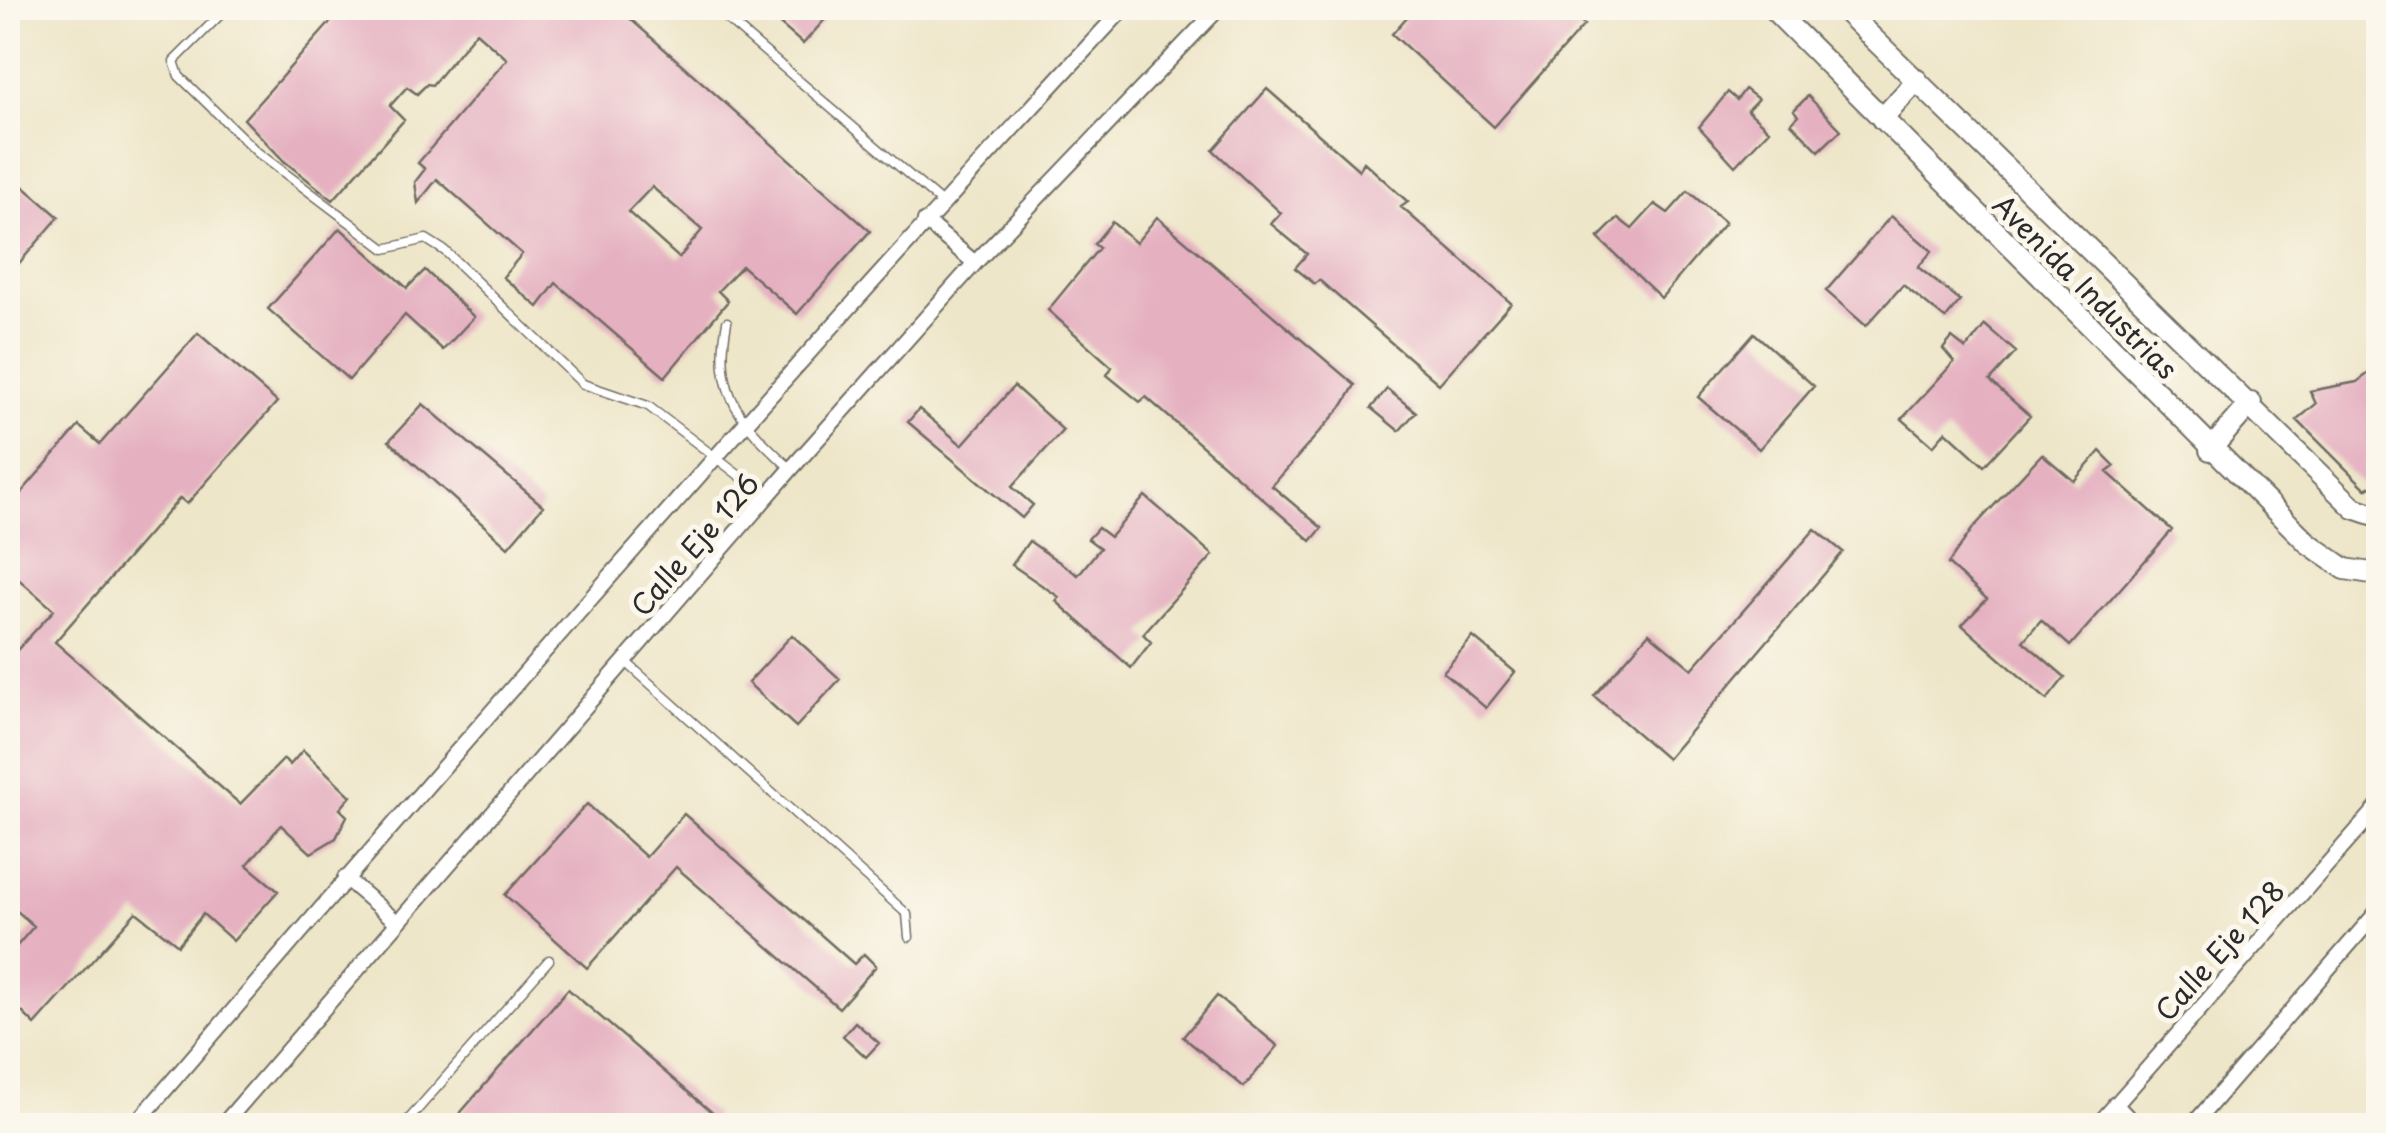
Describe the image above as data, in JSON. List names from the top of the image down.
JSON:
{
  "streets": {
    "main road": ["Avenida Industrias"],
    "street": ["Calle Eje 126", "Calle Eje 128"]
  }
}
